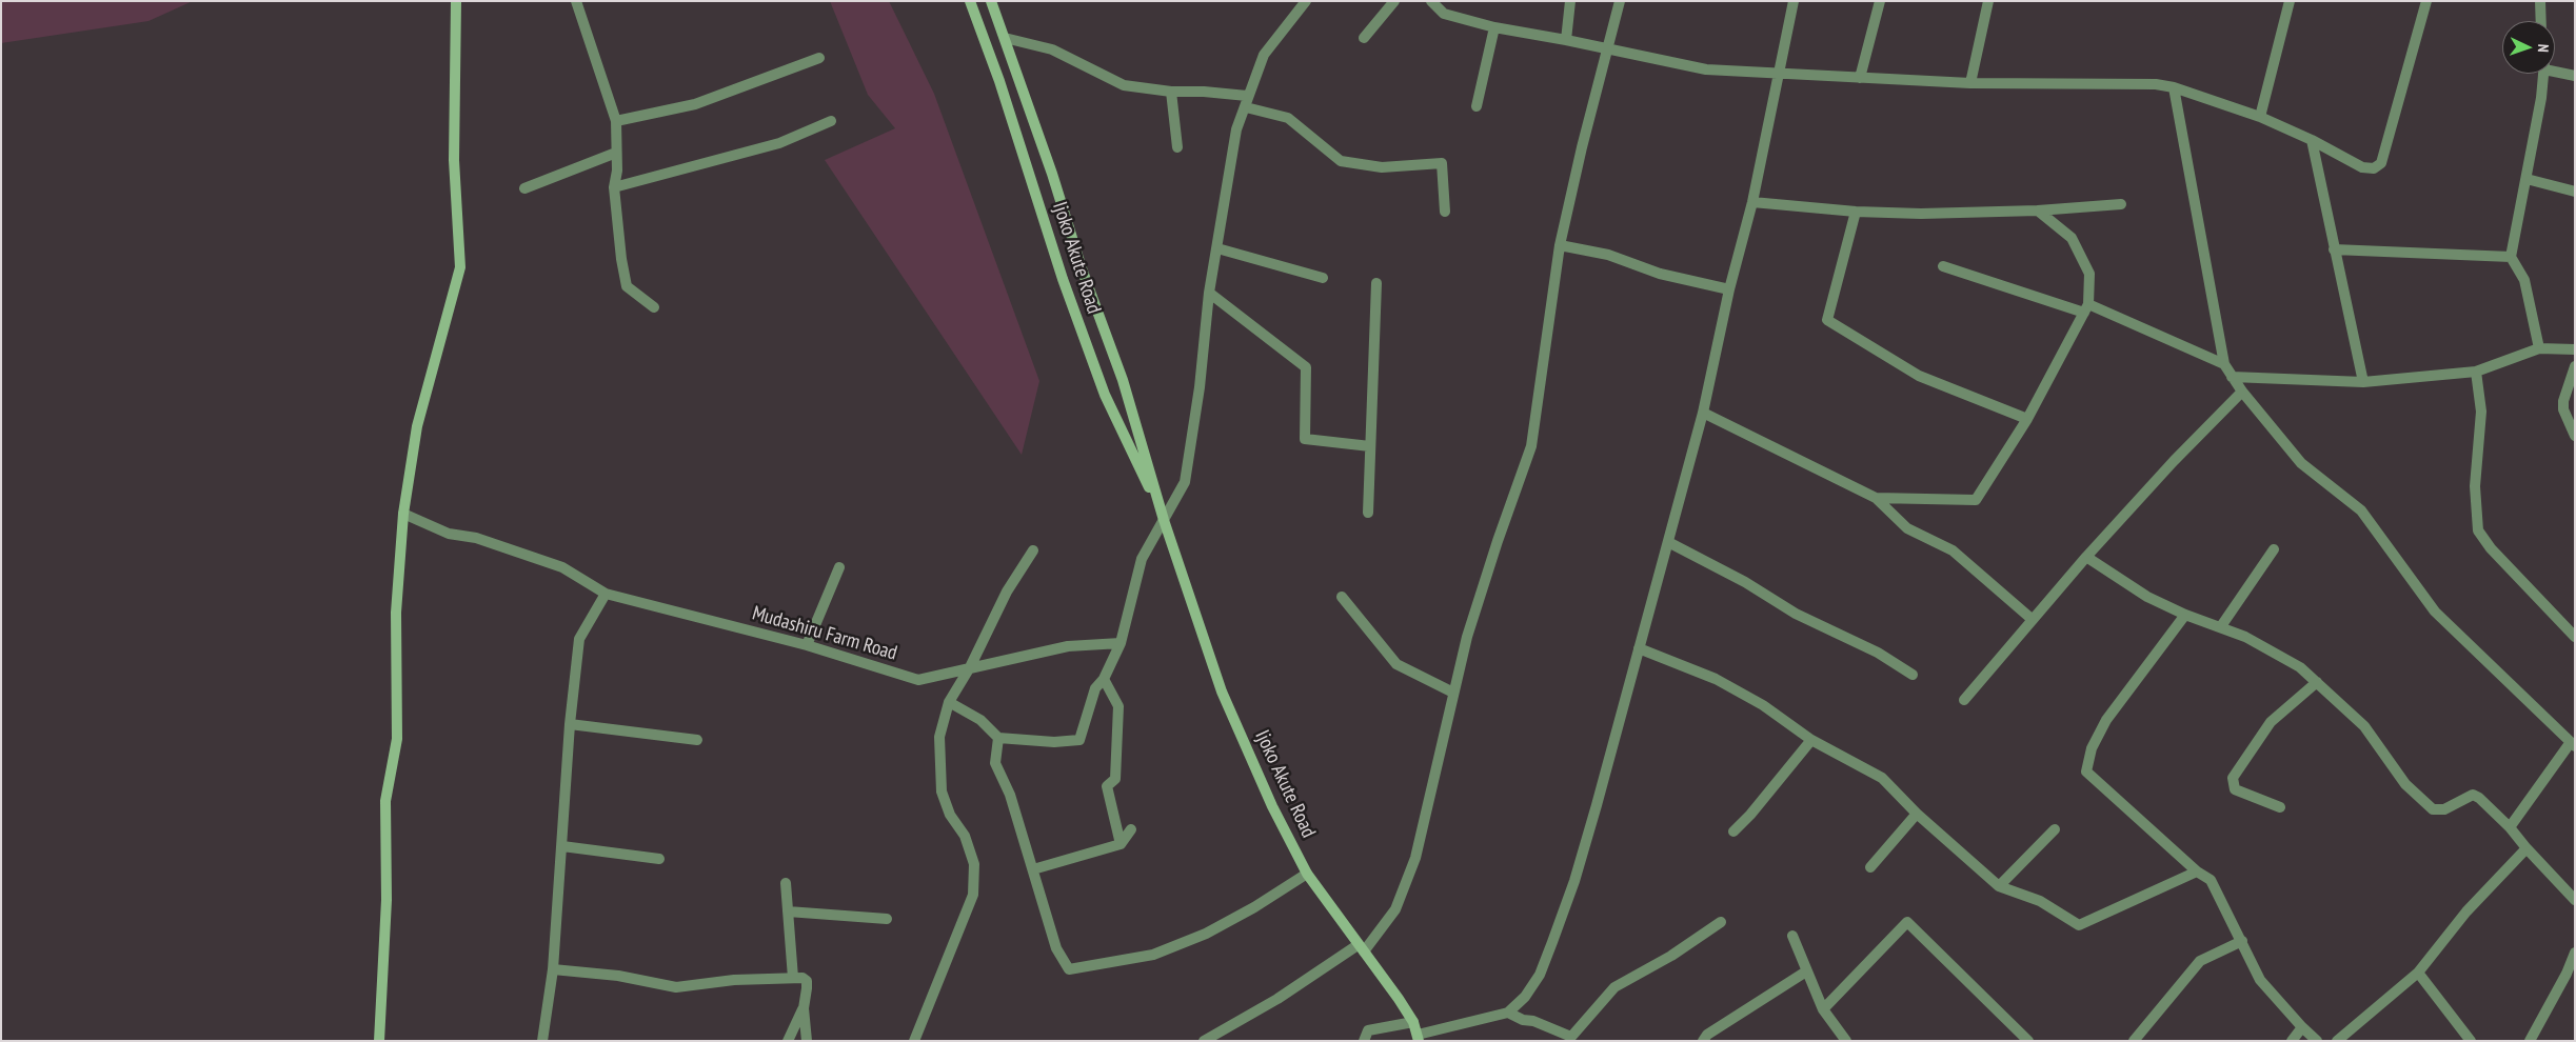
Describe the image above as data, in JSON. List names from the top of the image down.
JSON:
{
  "streets": {
    "main road": ["Ijoko Akute Road"],
    "street": ["Mudashiru Farm Road"]
  },
  "north": "right"
}
